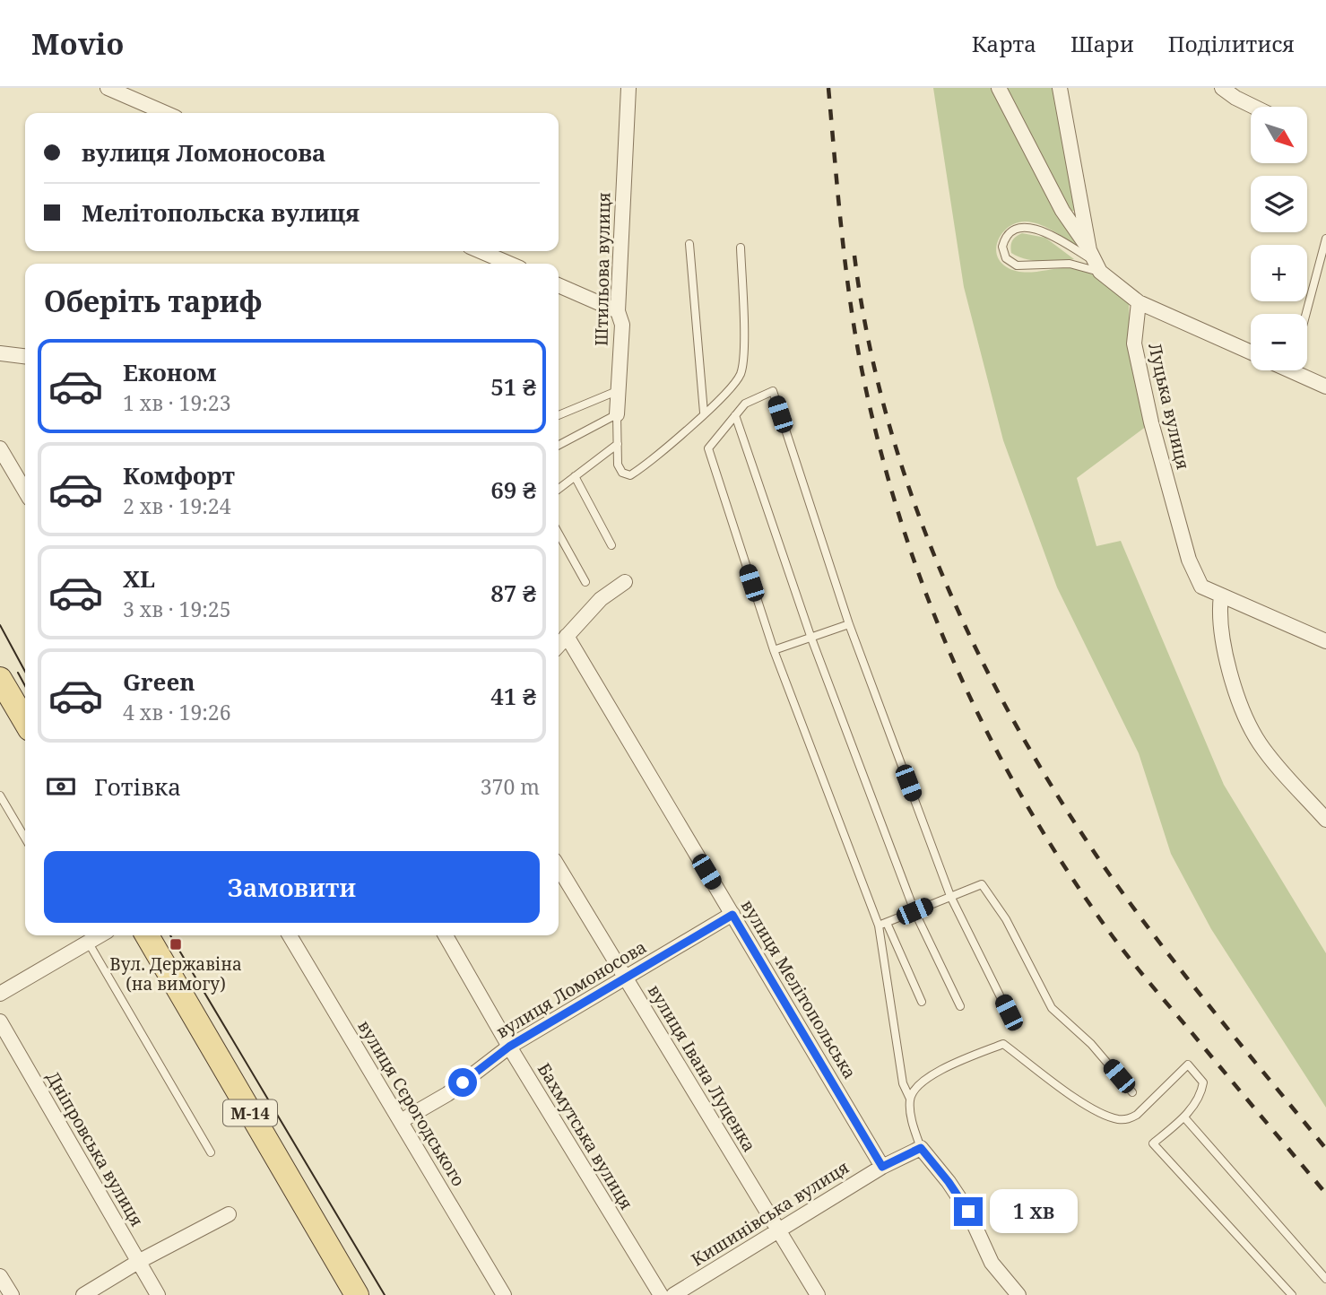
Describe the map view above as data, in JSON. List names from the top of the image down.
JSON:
{
  "streets": {
    "main road": ["М-14"],
    "street": [
      "Штильова вулиця",
      "Луцька вулиця",
      "вулиця Ломоносова",
      "вулиця Мелітопольська",
      "вулиця Івана Луценка",
      "вулиця Сєрогодського",
      "Бахмутська вулиця",
      "Дніпровська вулиця",
      "Кишинівська вулиця"
    ]
  },
  "crossings": [
    ["вулиця Ломоносова", "вулиця Мелітопольська"],
    ["вулиця Ломоносова", "вулиця Івана Луценка"],
    ["вулиця Ломоносова", "вулиця Сєрогодського"],
    ["вулиця Ломоносова", "Бахмутська вулиця"],
    ["вулиця Мелітопольська", "Кишинівська вулиця"],
    ["вулиця Івана Луценка", "Кишинівська вулиця"]
  ],
  "places": {
    "transit": ["Вул. Державіна (на вимогу)"]
  },
  "north": "bottom right",
  "page": {
    "header": "Movio",
    "nav": ["Карта", "Шари", "Поділитися"],
    "map_buttons": ["+", "−"],
    "banner": ["вулиця Ломоносова", "Мелітопольска вулиця"],
    "heading": "Оберіть тариф",
    "list": [
      {
        "name": "Економ",
        "note": "1 хв · 19:23",
        "value": "51 ₴"
      },
      {
        "name": "Комфорт",
        "note": "2 хв · 19:24",
        "value": "69 ₴"
      },
      {
        "name": "XL",
        "note": "3 хв · 19:25",
        "value": "87 ₴"
      },
      {
        "name": "Green",
        "note": "4 хв · 19:26",
        "value": "41 ₴"
      }
    ],
    "pay": ["Готівка", "370 m"],
    "buttons": "Замовити",
    "bubble": "1 хв"
  }
}
